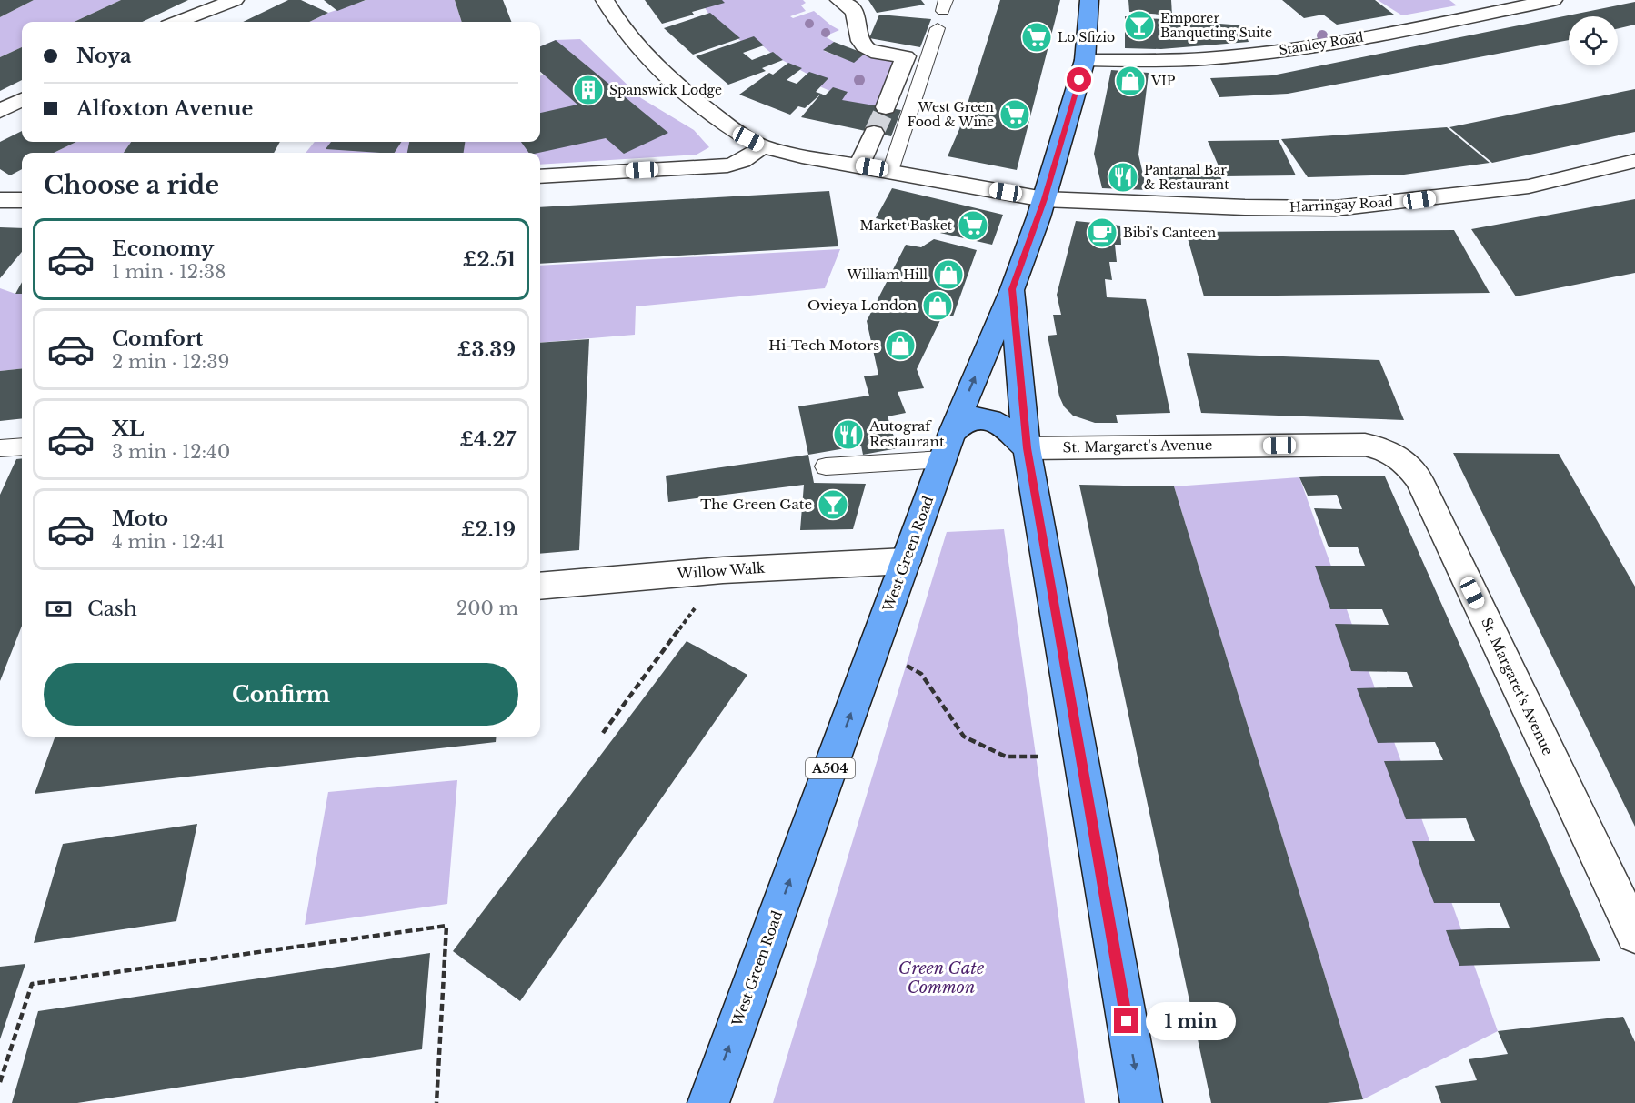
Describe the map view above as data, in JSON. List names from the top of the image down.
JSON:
{
  "streets": {
    "main road": ["West Green Road", "A504"],
    "street": [
      "Stanley Road",
      "Harringay Road",
      "St. Margaret's Avenue",
      "Willow Walk"
    ]
  },
  "crossings": [
    ["Stanley Road", "West Green Road"],
    ["Harringay Road", "West Green Road"],
    ["St. Margaret's Avenue", "A504"],
    ["West Green Road", "Willow Walk"],
    ["West Green Road", "A504"]
  ],
  "one_way": ["West Green Road"],
  "parks": ["Green Gate Common"],
  "places": {
    "bar": ["Emporer Banqueting Suite", "The Green Gate"],
    "supermarket": ["Lo Sfizio", "West Green Food & Wine", "Market Basket"],
    "shop": [
      "VIP",
      "William Hill",
      "Ovieya London",
      "Hi-Tech Motors"
    ],
    "building": ["Spanswick Lodge"],
    "restaurant": ["Pantanal Bar & Restaurant", "Autograf Restaurant"],
    "cafe": ["Bibi's Canteen"]
  },
  "page": {
    "banner": ["Noya", "Alfoxton Avenue"],
    "heading": "Choose a ride",
    "list": [
      {
        "name": "Economy",
        "note": "1 min · 12:38",
        "value": "£2.51"
      },
      {
        "name": "Comfort",
        "note": "2 min · 12:39",
        "value": "£3.39"
      },
      {
        "name": "XL",
        "note": "3 min · 12:40",
        "value": "£4.27"
      },
      {
        "name": "Moto",
        "note": "4 min · 12:41",
        "value": "£2.19"
      }
    ],
    "pay": ["Cash", "200 m"],
    "buttons": "Confirm",
    "bubble": "1 min"
  }
}
